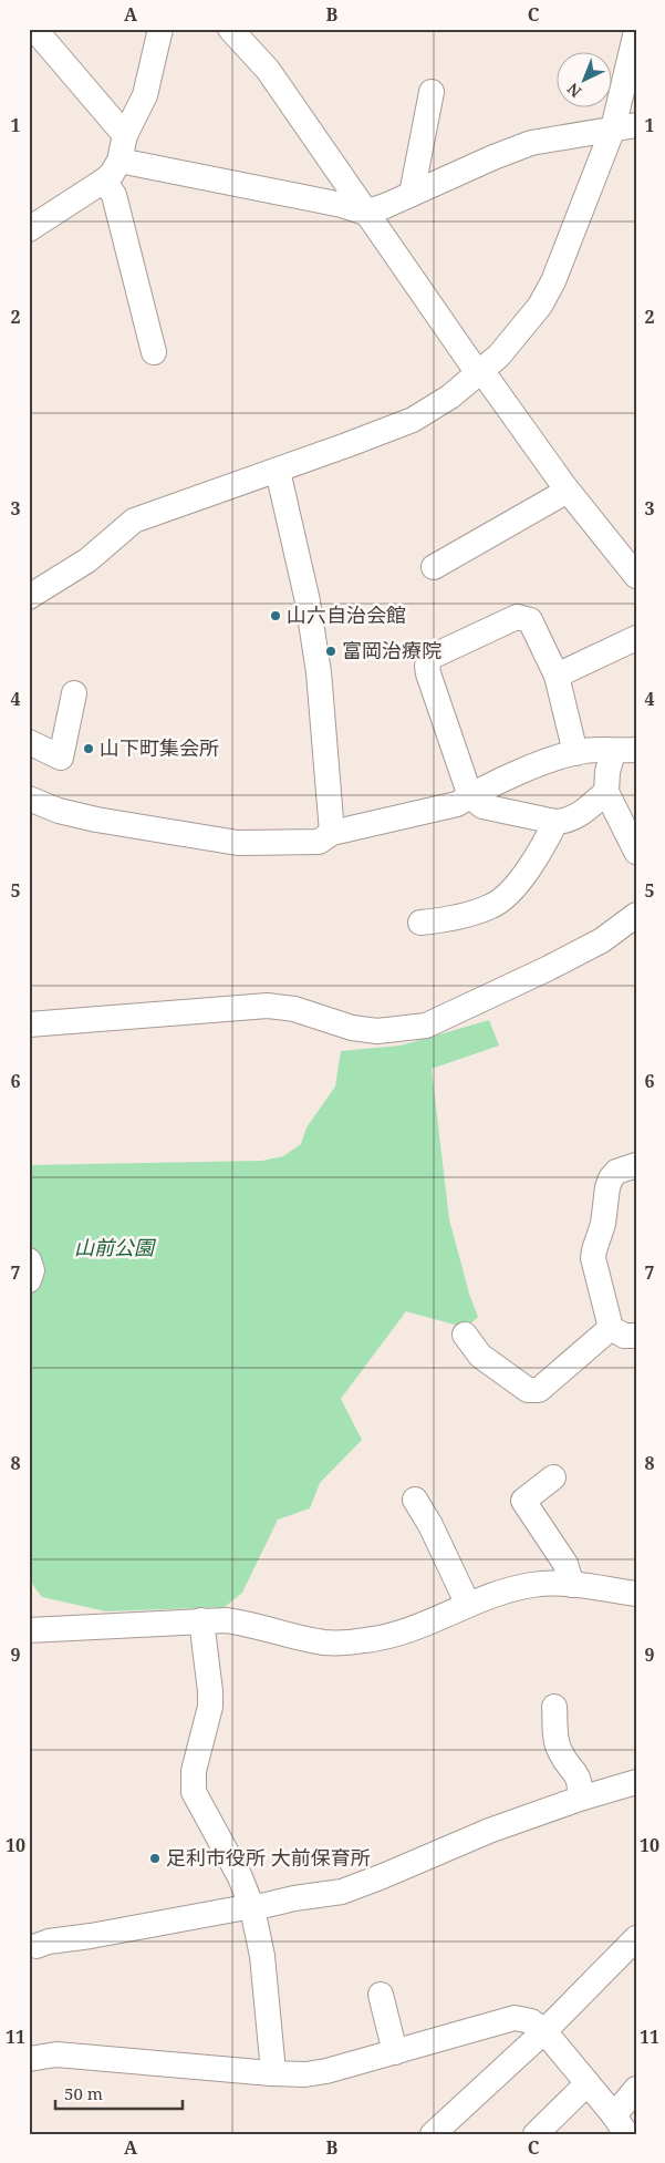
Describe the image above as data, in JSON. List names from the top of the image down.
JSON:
{
  "parks": ["山前公園"],
  "places": [
    "山六自治会館",
    "富岡治療院",
    "山下町集会所",
    "足利市役所 大前保育所"
  ],
  "scale_bar": "50 m",
  "north": "bottom left",
  "grid": {
    "columns": ["A", "B", "C"],
    "rows": [
      "1",
      "2",
      "3",
      "4",
      "5",
      "6",
      "7",
      "8",
      "9",
      "10",
      "11"
    ]
  }
}
